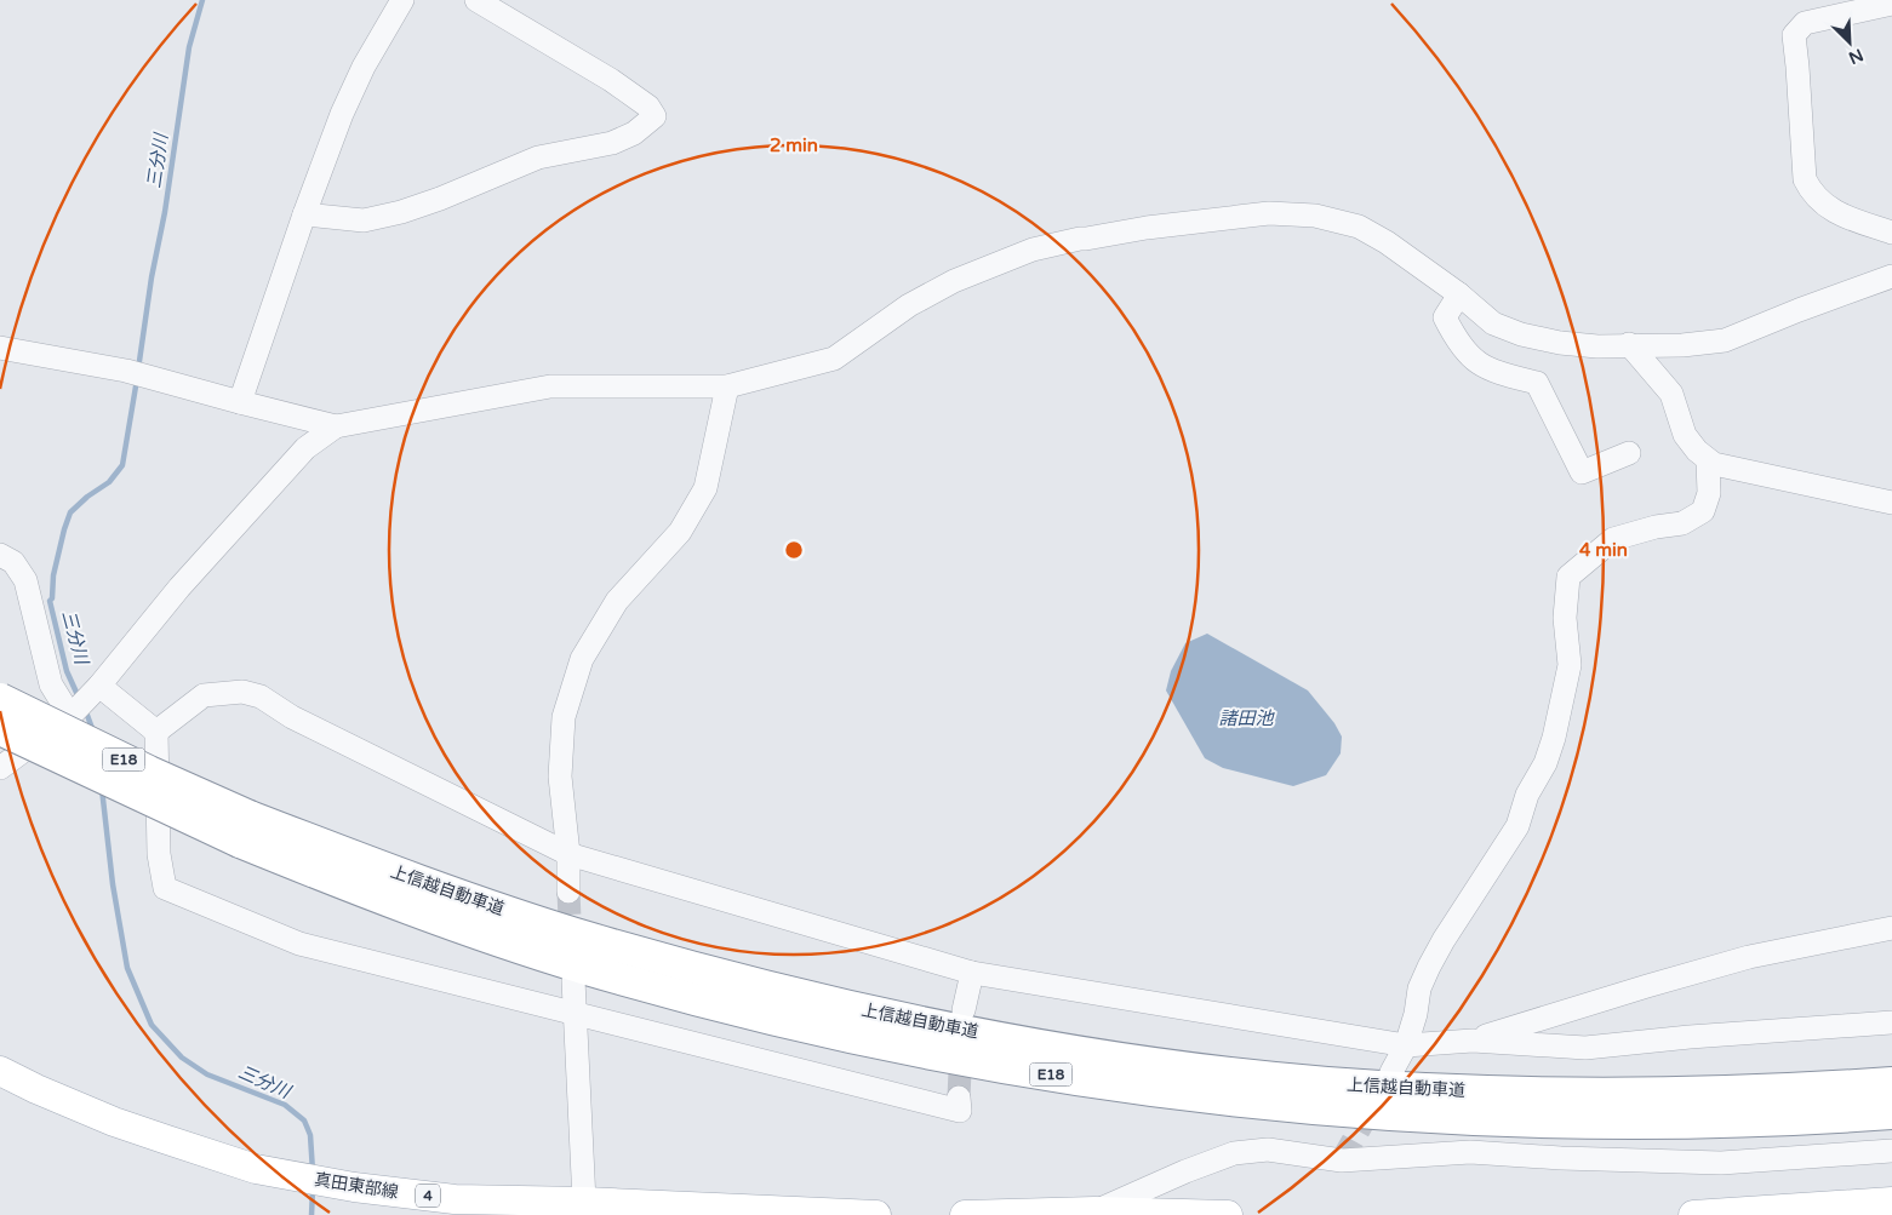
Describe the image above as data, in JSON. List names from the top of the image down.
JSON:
{
  "streets": {
    "highway": ["E18", "上信越自動車道"],
    "main road": ["真田東部線", "4"]
  },
  "water": ["三分川", "諸田池"],
  "north": "bottom right",
  "rings": ["2 min", "4 min"]
}
